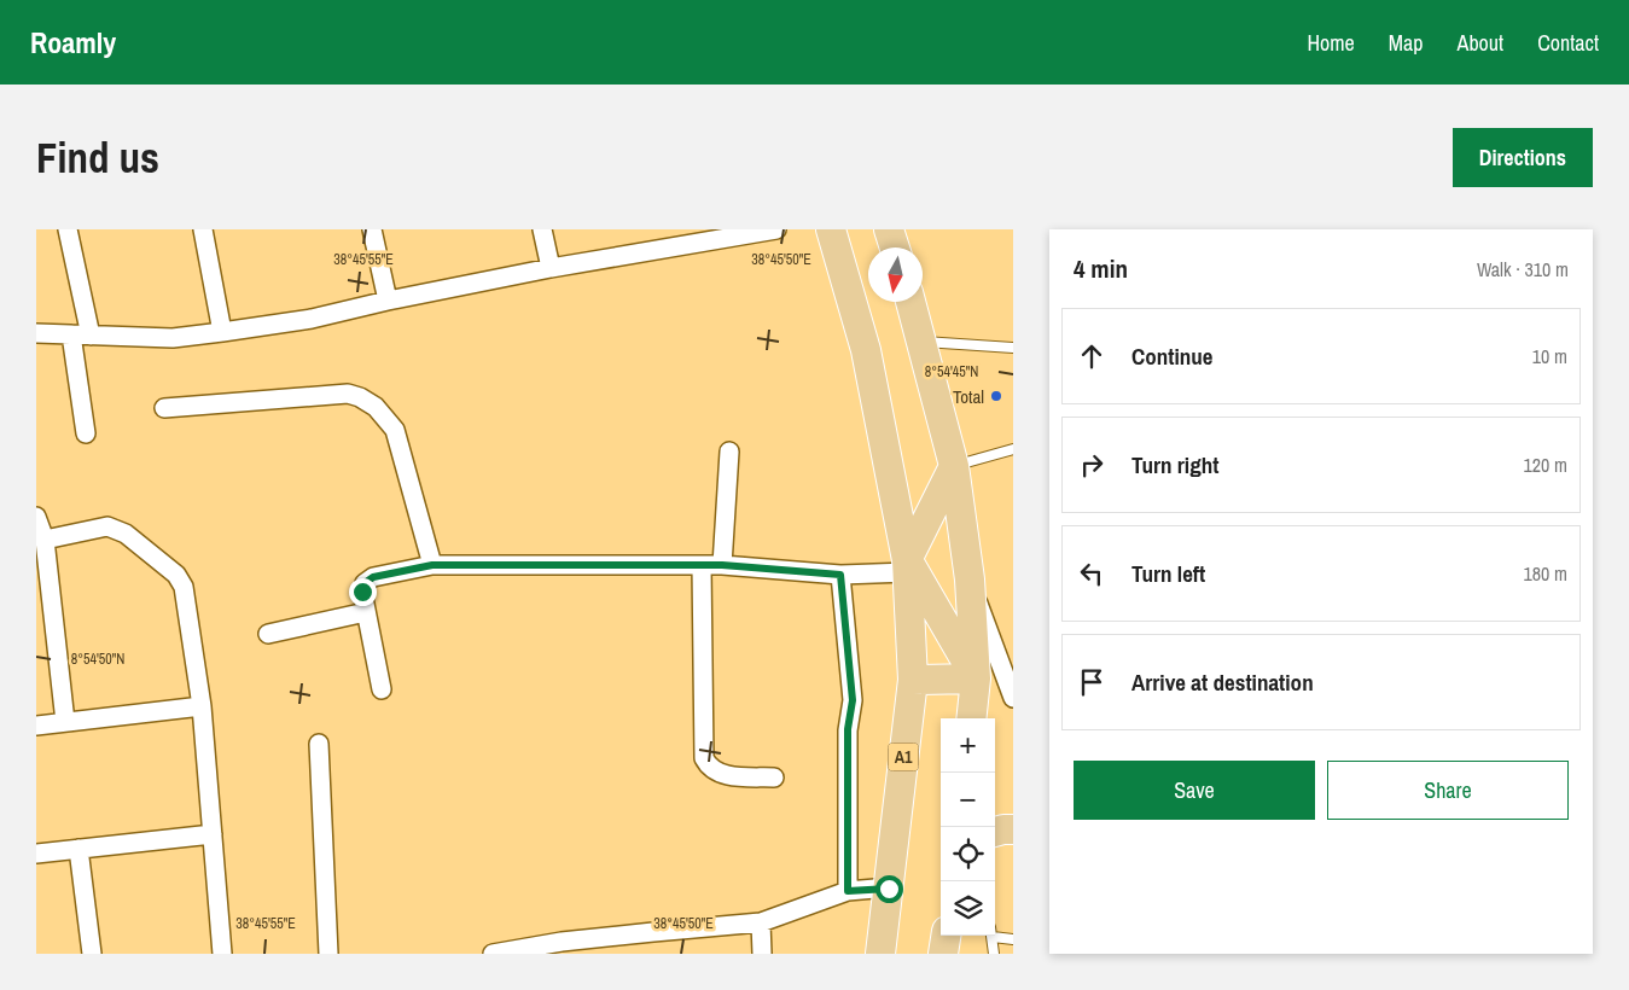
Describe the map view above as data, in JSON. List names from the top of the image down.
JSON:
{
  "streets": {
    "main road": ["A1"]
  },
  "places": ["Total"],
  "north": "bottom",
  "page": {
    "header": "Roamly",
    "nav": [
      "Home",
      "Map",
      "About",
      "Contact"
    ],
    "buttons": [
      "Directions",
      ["Save", "Share"]
    ],
    "title": "Find us",
    "heading": ["4 min", "Walk · 310 m"],
    "list": [
      ["Continue", "10 m"],
      ["Turn right", "120 m"],
      ["Turn left", "180 m"],
      "Arrive at destination"
    ],
    "map_buttons": ["+", "−"]
  },
  "coordinates": [
    "38°45'55\"E",
    "38°45'50\"E",
    "8°54'45\"N",
    "8°54'50\"N"
  ]
}
